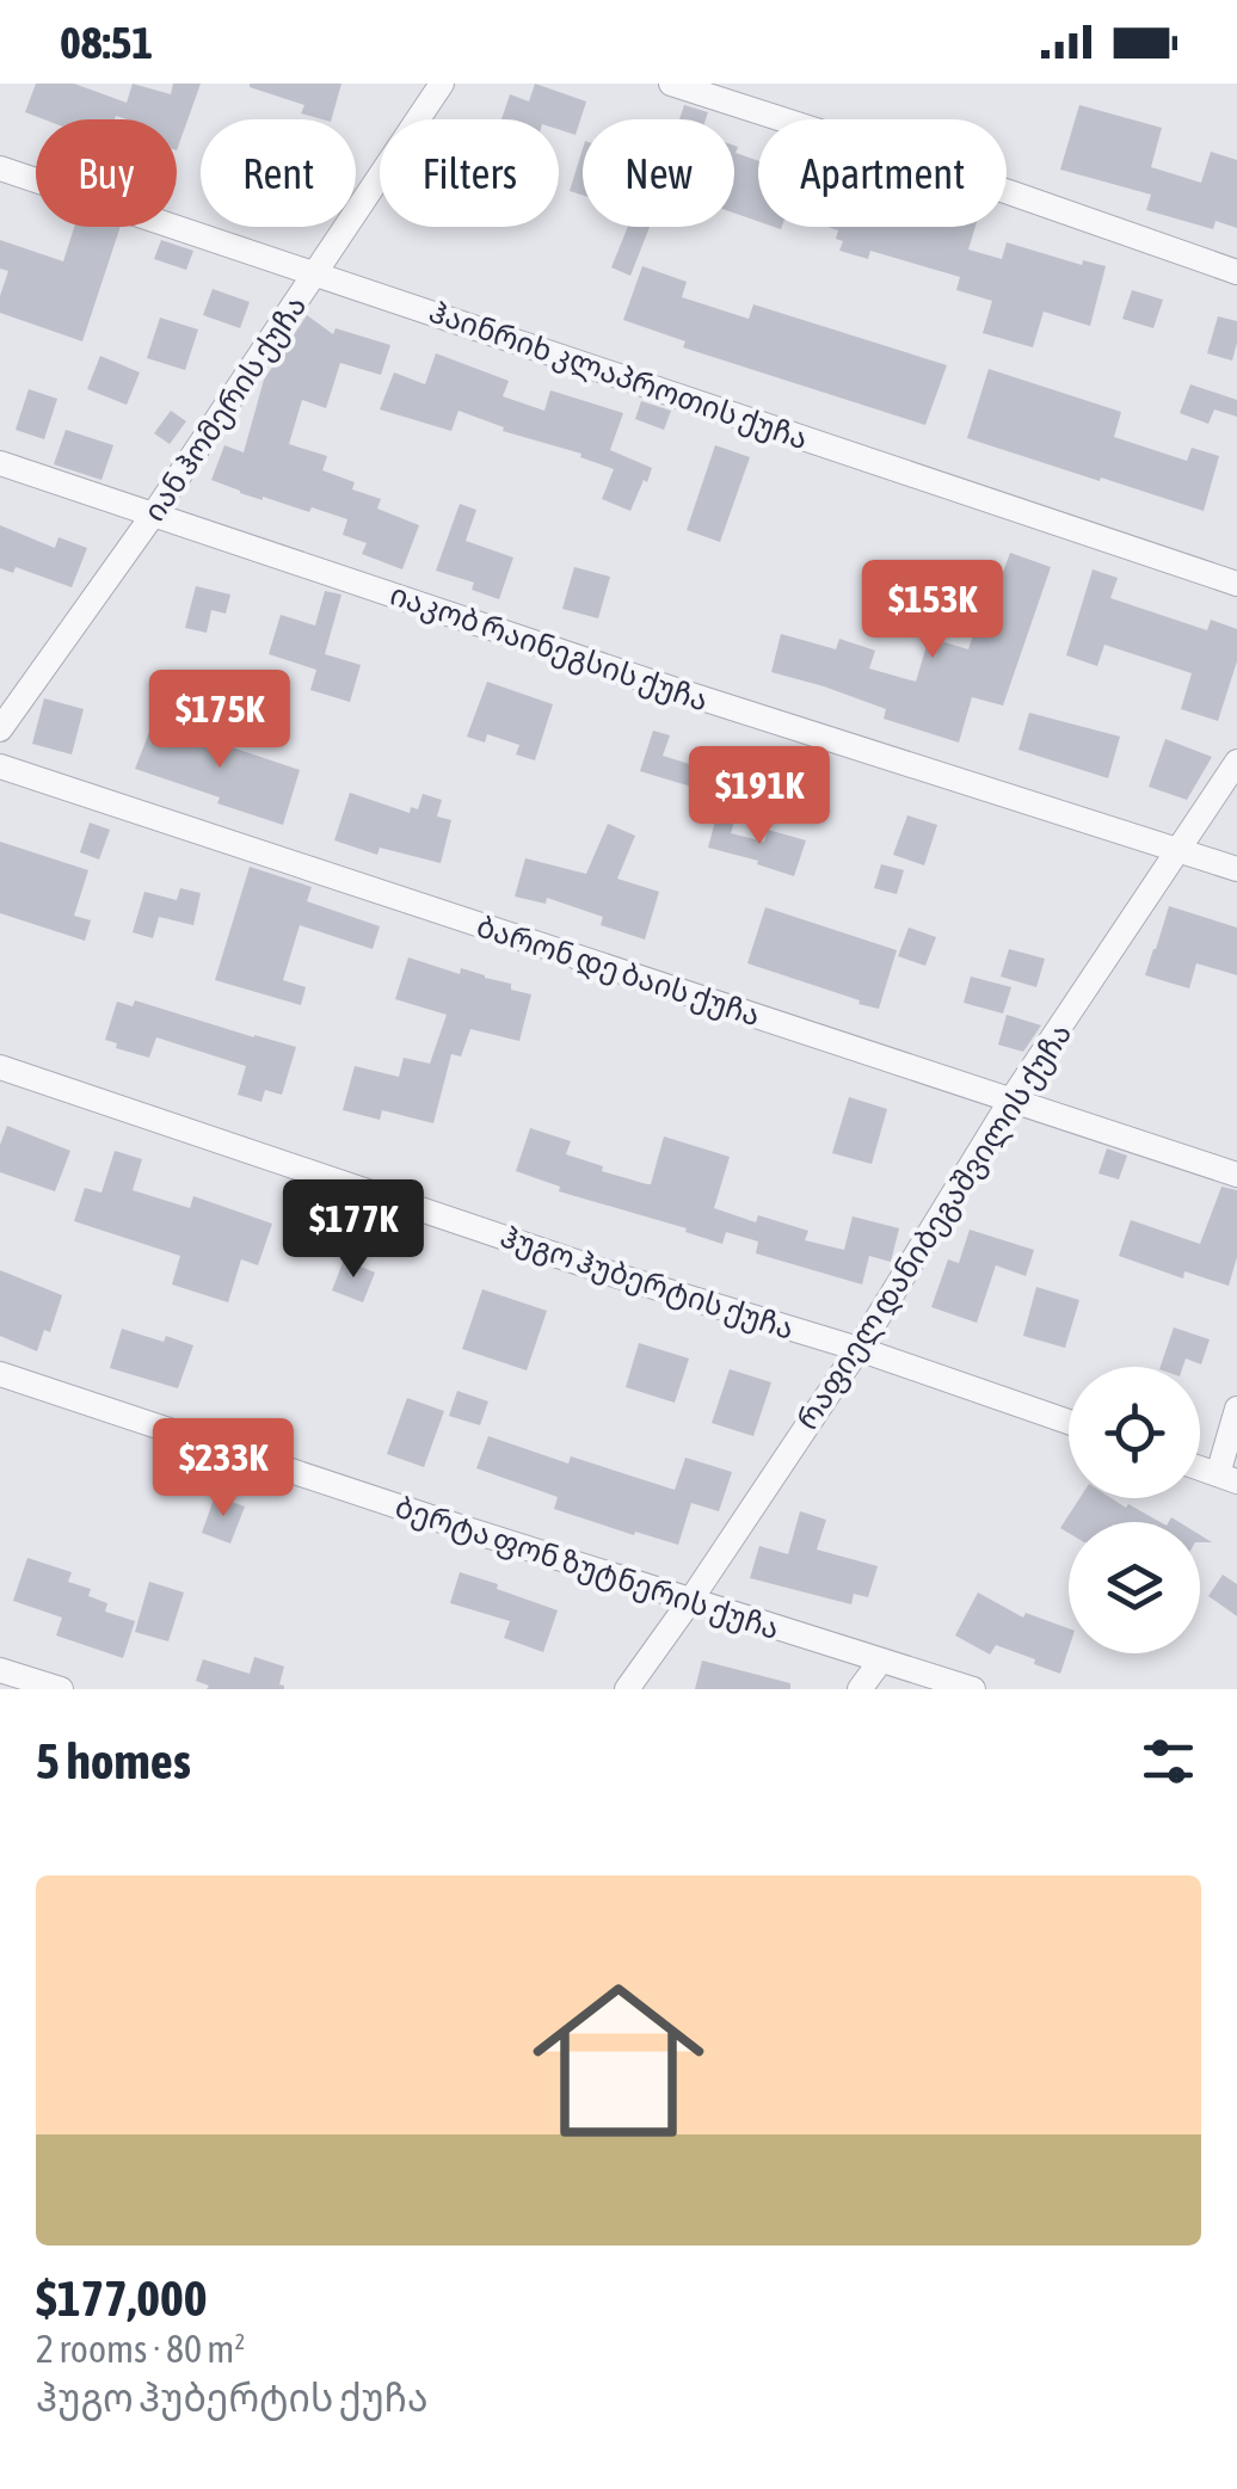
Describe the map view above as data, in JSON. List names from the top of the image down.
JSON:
{
  "streets": {
    "street": [
      "ჰაინრიხ კლაპროთის ქუჩა",
      "იან ჰომერის ქუჩა",
      "იაკობ რაინეგსის ქუჩა",
      "ბარონ დე ბაის ქუჩა",
      "რაფიელ დანიბეგაშვილის ქუჩა",
      "ჰუგო ჰუბერტის ქუჩა",
      "ბერტა ფონ ზუტნერის ქუჩა"
    ]
  },
  "crossings": [
    ["ჰაინრიხ კლაპროთის ქუჩა", "იან ჰომერის ქუჩა"],
    ["იან ჰომერის ქუჩა", "იაკობ რაინეგსის ქუჩა"],
    ["იაკობ რაინეგსის ქუჩა", "რაფიელ დანიბეგაშვილის ქუჩა"],
    ["ბარონ დე ბაის ქუჩა", "რაფიელ დანიბეგაშვილის ქუჩა"],
    ["რაფიელ დანიბეგაშვილის ქუჩა", "ჰუგო ჰუბერტის ქუჩა"],
    ["რაფიელ დანიბეგაშვილის ქუჩა", "ბერტა ფონ ზუტნერის ქუჩა"]
  ],
  "page": {
    "status": "08:51",
    "chip": [
      "Buy",
      "Rent",
      "Filters",
      "New",
      "Apartment"
    ],
    "price": [
      "$153K",
      "$175K",
      "$191K",
      "$177K",
      "$233K"
    ],
    "heading": "5 homes",
    "list": [
      {
        "name": "$177,000",
        "note": "2 rooms · 80 m² · ჰუგო ჰუბერტის ქუჩა"
      }
    ]
  }
}
